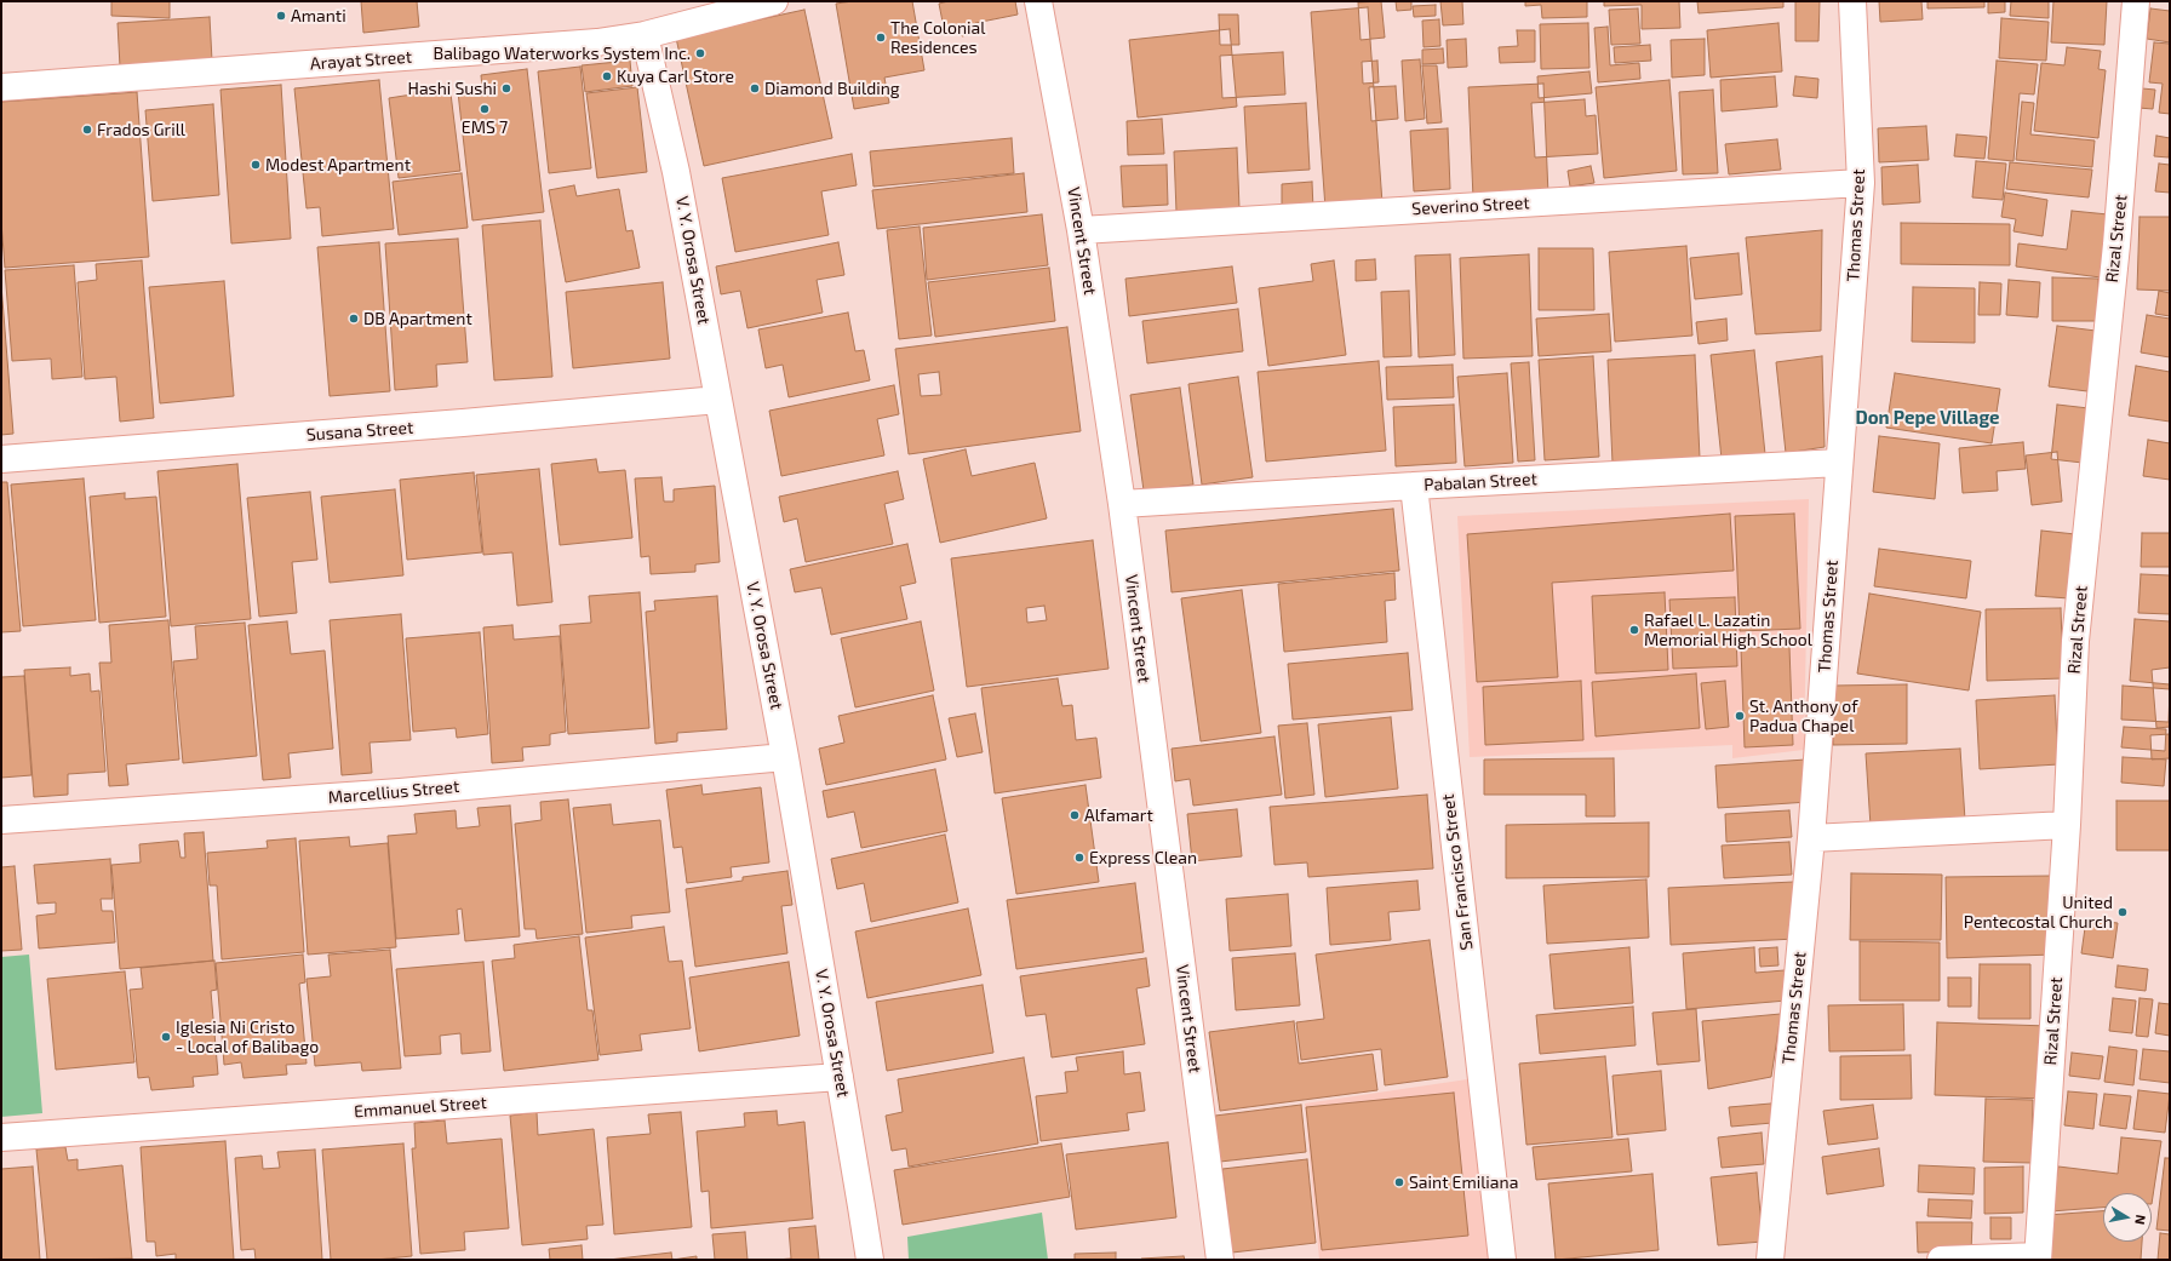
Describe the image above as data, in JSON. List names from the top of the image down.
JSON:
{
  "streets": {
    "street": [
      "Arayat Street",
      "Severino Street",
      "Thomas Street",
      "Rizal Street",
      "Vincent Street",
      "V. Y. Orosa Street",
      "Susana Street",
      "Pabalan Street",
      "Marcellius Street",
      "San Francisco Street",
      "Emmanuel Street"
    ]
  },
  "crossings": [
    ["Arayat Street", "V. Y. Orosa Street"],
    ["Severino Street", "Thomas Street"],
    ["Severino Street", "Vincent Street"],
    ["Thomas Street", "Pabalan Street"],
    ["Vincent Street", "Pabalan Street"],
    ["V. Y. Orosa Street", "Susana Street"],
    ["V. Y. Orosa Street", "Marcellius Street"],
    ["V. Y. Orosa Street", "Emmanuel Street"],
    ["Pabalan Street", "San Francisco Street"]
  ],
  "districts": ["Don Pepe Village"],
  "places": [
    "Amanti",
    "The Colonial Residences",
    "Balibago Waterworks System Inc.",
    "Kuya Carl Store",
    "Hashi Sushi",
    "Diamond Building",
    "EMS 7",
    "Frados Grill",
    "Modest Apartment",
    "DB Apartment",
    "Rafael L. Lazatin Memorial High School",
    "St. Anthony of Padua Chapel",
    "Alfamart",
    "Express Clean",
    "United Pentecostal Church",
    "Iglesia Ni Cristo - Local of Balibago",
    "Saint Emiliana"
  ],
  "north": "right"
}
